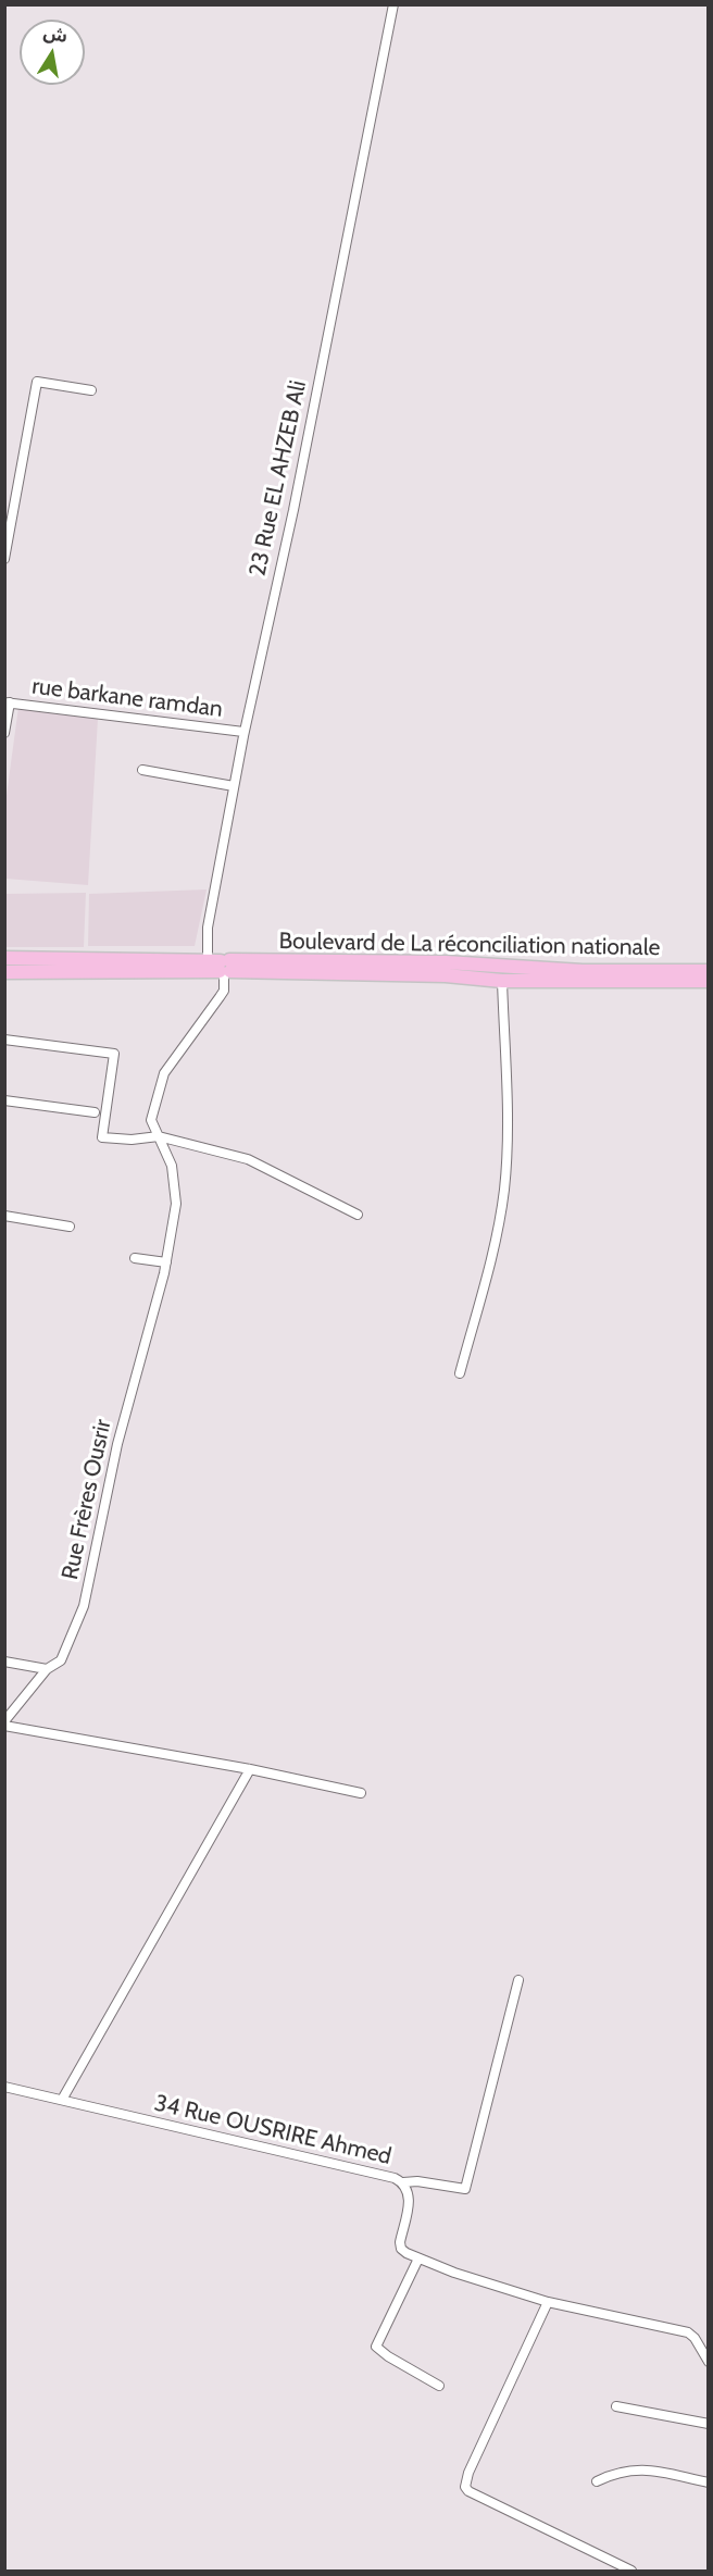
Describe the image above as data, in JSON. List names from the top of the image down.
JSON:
{
  "streets": {
    "highway": ["Boulevard de La réconciliation nationale"],
    "street": [
      "23 Rue EL AHZEB Ali",
      "rue barkane ramdan",
      "Rue Frères Ousrir",
      "34 Rue OUSRIRE Ahmed"
    ]
  },
  "crossings": [
    ["23 Rue EL AHZEB Ali", "rue barkane ramdan"],
    ["23 Rue EL AHZEB Ali", "Boulevard de La réconciliation nationale"],
    ["23 Rue EL AHZEB Ali", "Rue Frères Ousrir"],
    ["Boulevard de La réconciliation nationale", "Rue Frères Ousrir"]
  ],
  "north": "top"
}
